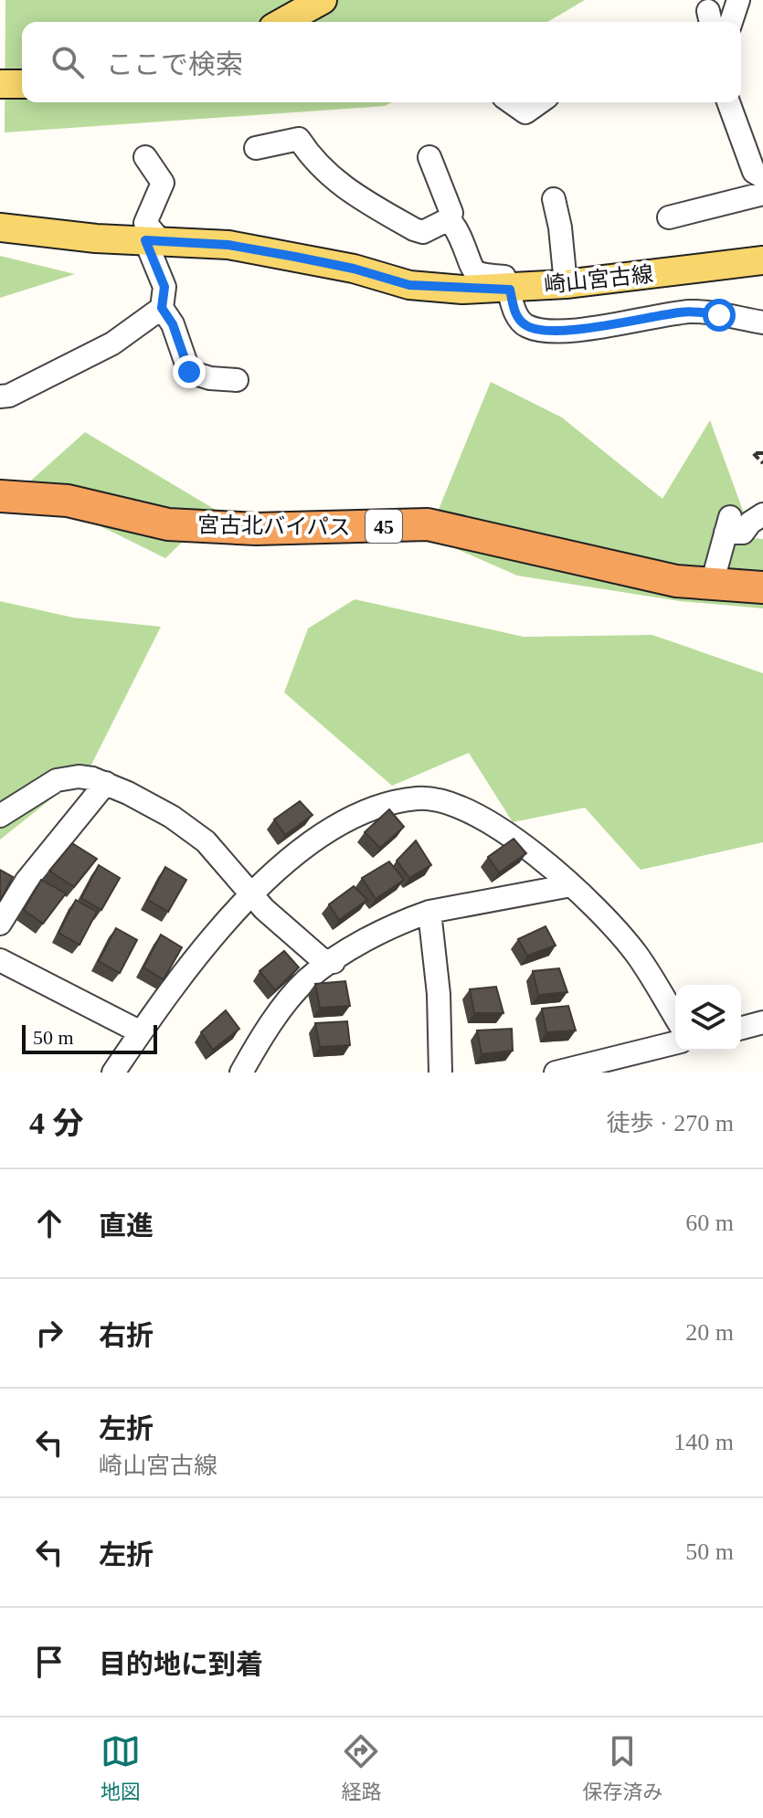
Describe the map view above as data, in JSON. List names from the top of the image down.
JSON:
{
  "streets": {
    "highway": ["宮古北バイパス", "45"],
    "main road": ["崎山宮古線"]
  },
  "scale_bar": "50 m",
  "page": {
    "search": "ここで検索",
    "scale": "50 m",
    "heading": ["4 分", "徒歩 · 270 m"],
    "list": [
      ["直進", "60 m"],
      ["右折", "20 m"],
      ["左折", "崎山宮古線", "140 m"],
      ["左折", "50 m"],
      "目的地に到着"
    ],
    "nav": ["地図", "経路", "保存済み"]
  }
}
